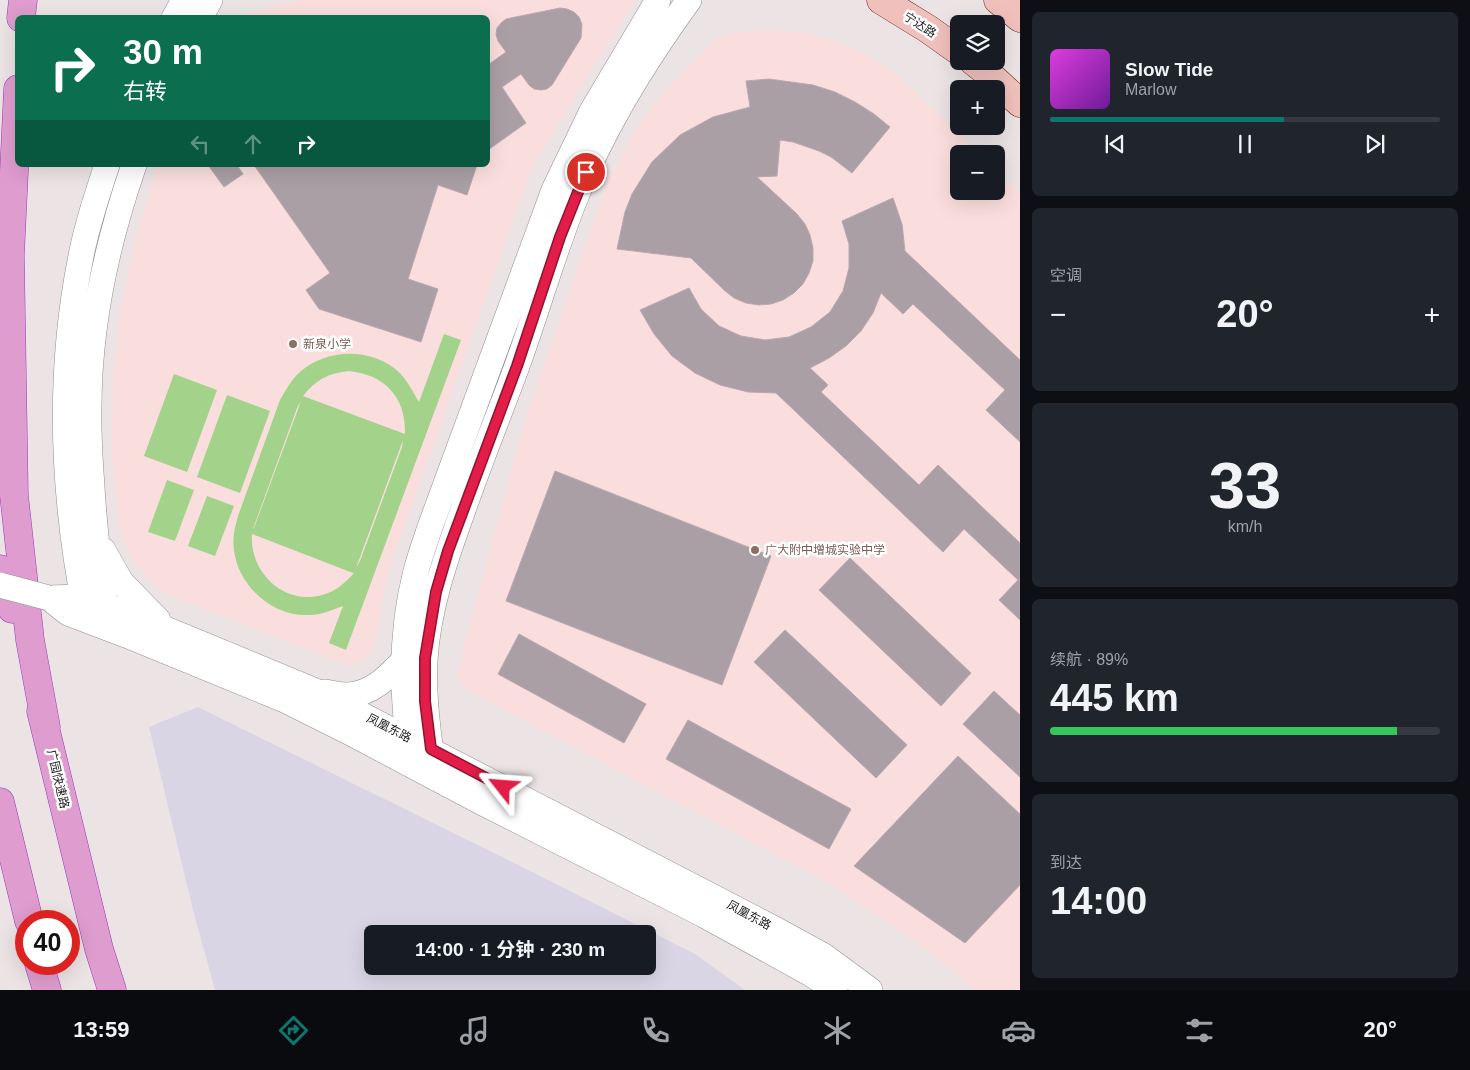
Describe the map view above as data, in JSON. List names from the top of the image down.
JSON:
{
  "streets": {
    "highway": ["广园快速路"],
    "main road": ["宁达路"],
    "street": ["凤凰东路"]
  },
  "places": ["新泉小学", "广大附中增城实验中学"],
  "page": {
    "map_buttons": ["+", "−"],
    "turn": ["30 m", "右转"],
    "song": ["Slow Tide", "Marlow"],
    "tile": [
      "空调",
      ["33", "km/h"],
      ["续航 · 89%", "445 km"],
      ["到达", "14:00"]
    ],
    "heat": ["−", "20°", "+"],
    "limit": "40",
    "trip": "14:00 · 1 分钟 · 230 m",
    "tabs": ["13:59", "20°"]
  }
}
